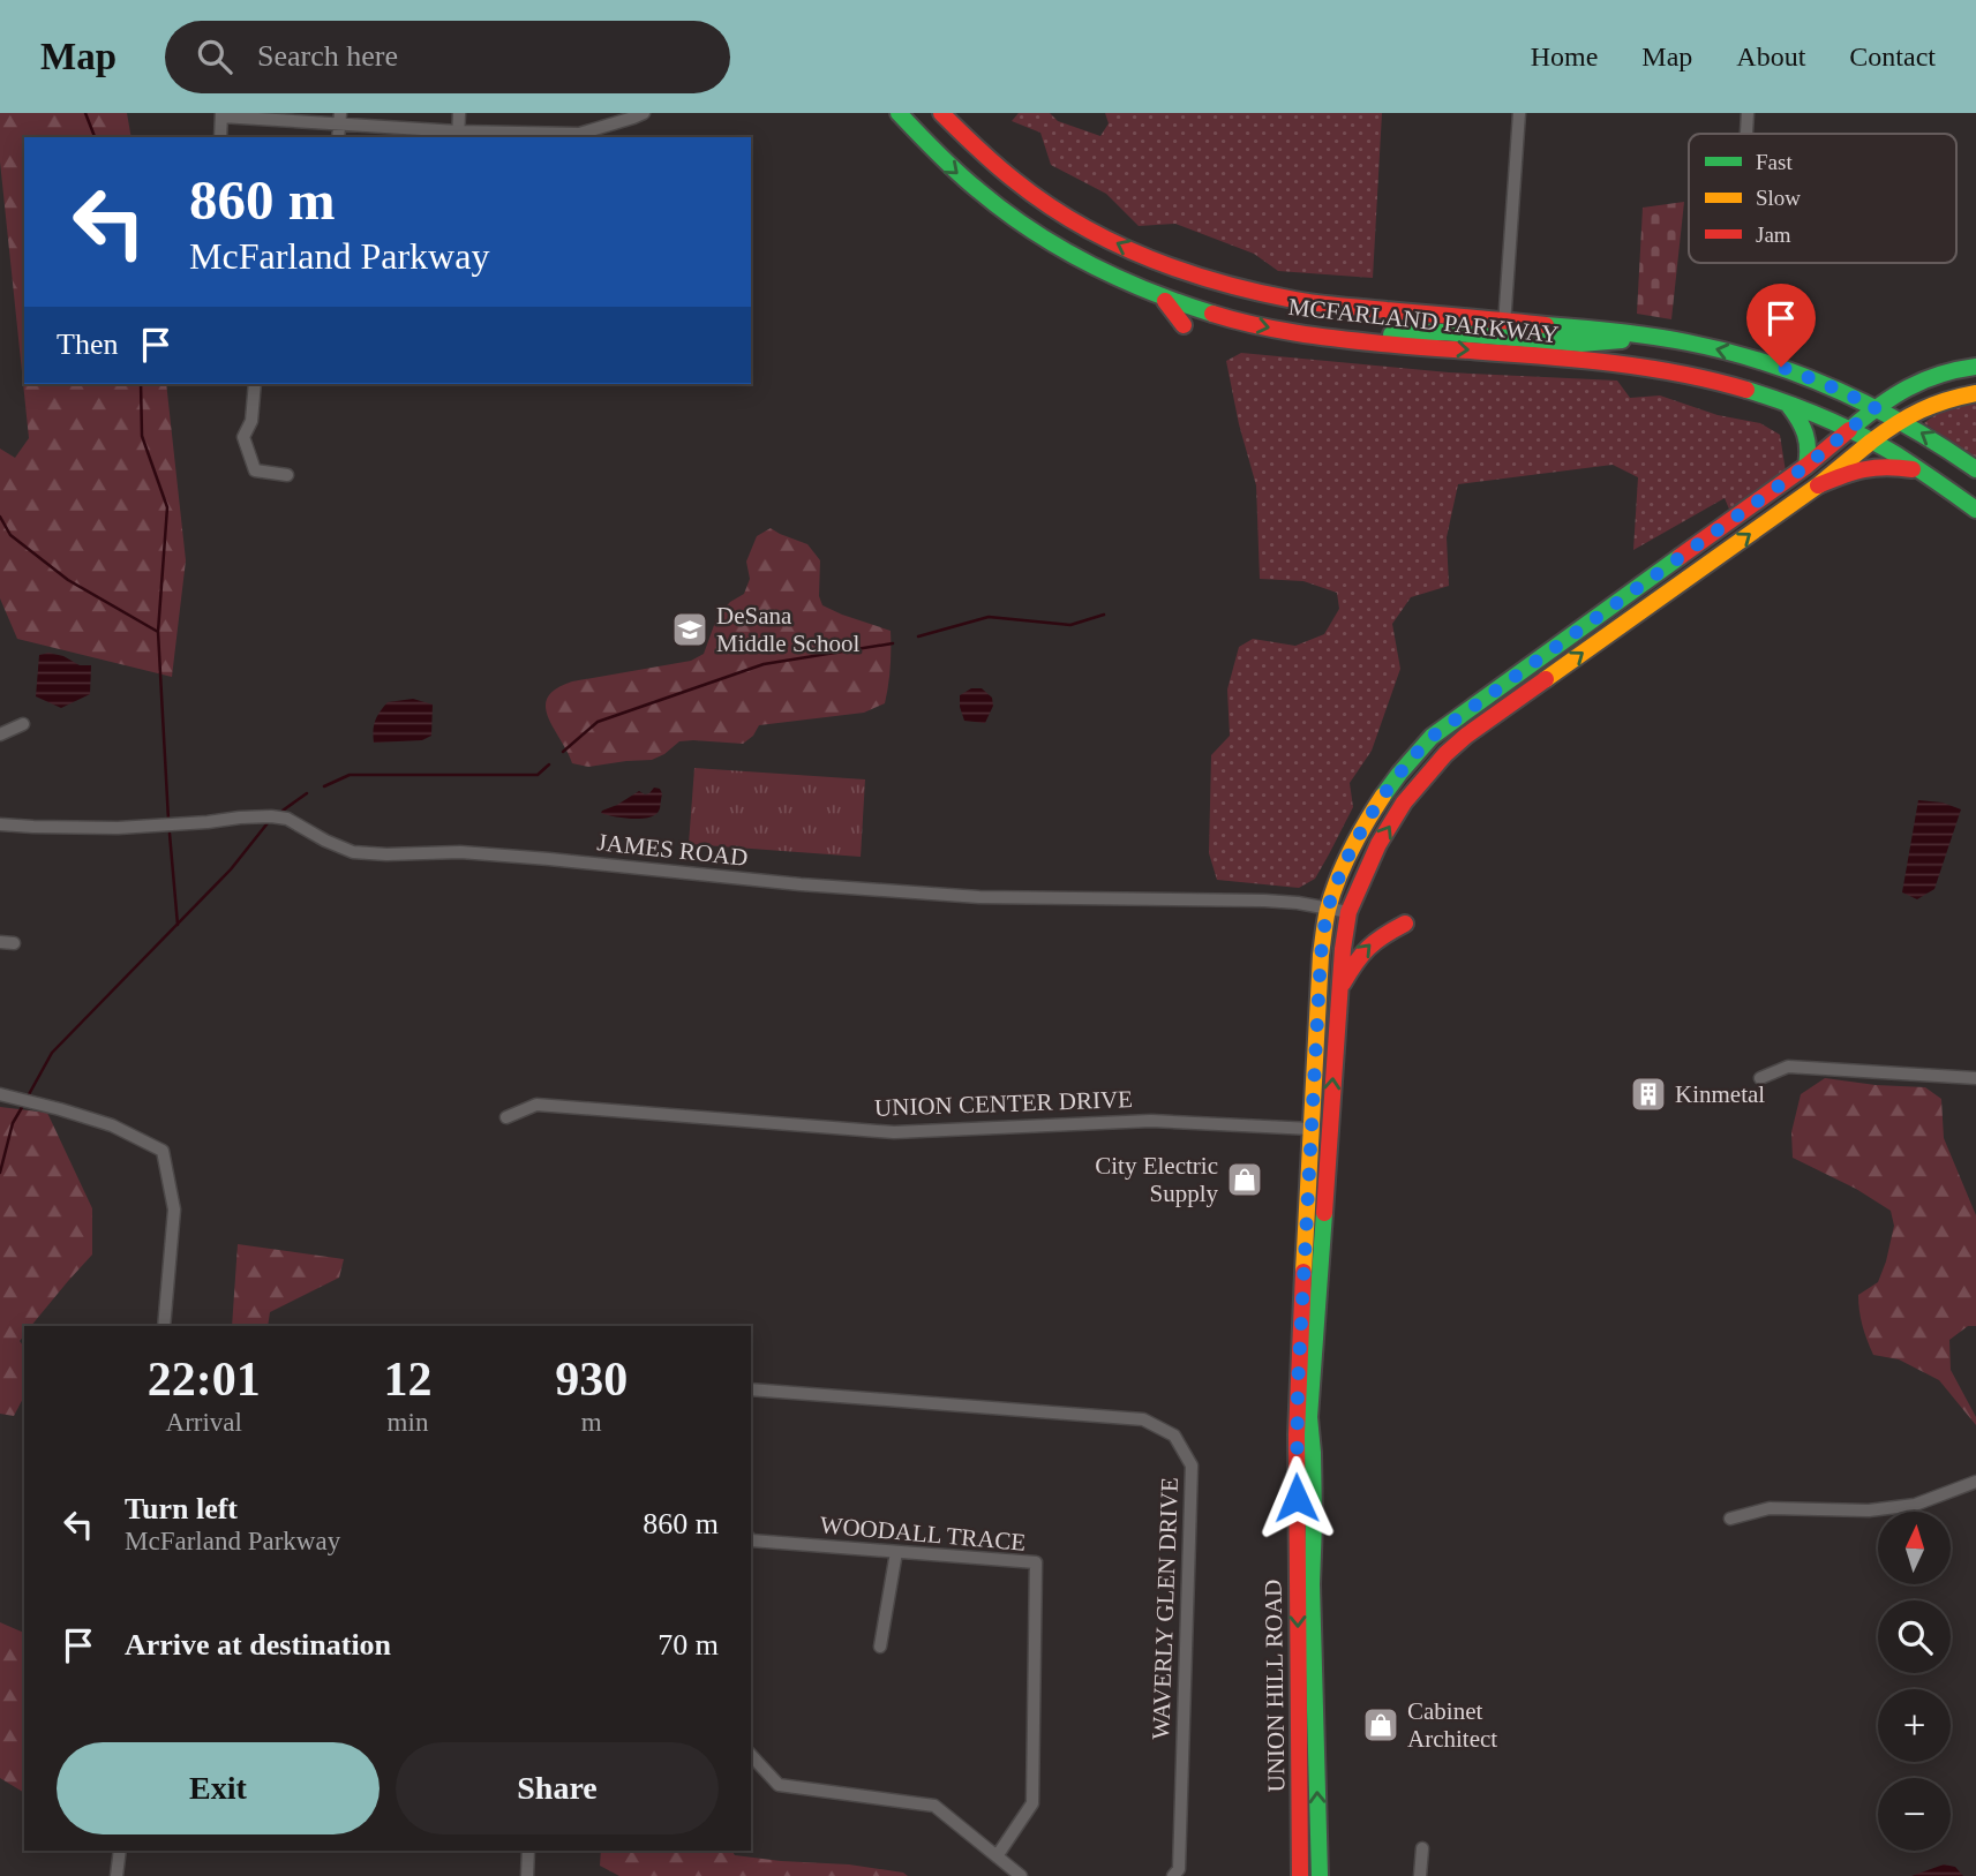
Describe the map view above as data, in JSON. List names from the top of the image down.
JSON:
{
  "streets": {
    "street": [
      "MCFARLAND PARKWAY",
      "JAMES ROAD",
      "UNION CENTER DRIVE",
      "WOODALL TRACE",
      "WAVERLY GLEN DRIVE",
      "UNION HILL ROAD"
    ]
  },
  "crossings": [
    ["MCFARLAND PARKWAY", "UNION HILL ROAD"],
    ["JAMES ROAD", "UNION HILL ROAD"],
    ["UNION CENTER DRIVE", "UNION HILL ROAD"]
  ],
  "places": {
    "school or university": ["DeSana Middle School"],
    "building": ["Kinmetal"],
    "shop": ["City Electric Supply", "Cabinet Architect"]
  },
  "legend": ["Fast", "Slow", "Jam"],
  "north": "top",
  "page": {
    "header": "Map",
    "search": "Search here",
    "nav": [
      "Home",
      "Map",
      "About",
      "Contact"
    ],
    "turn": ["860 m", "McFarland Parkway"],
    "then": "Then",
    "eta": [
      "22:01",
      "Arrival",
      "12",
      "min",
      "930",
      "m"
    ],
    "list": [
      {
        "name": "Turn left",
        "note": "McFarland Parkway",
        "value": "860 m"
      },
      {
        "name": "Arrive at destination",
        "value": "70 m"
      }
    ],
    "map_buttons": ["+", "−"],
    "buttons": ["Exit", "Share"]
  }
}
